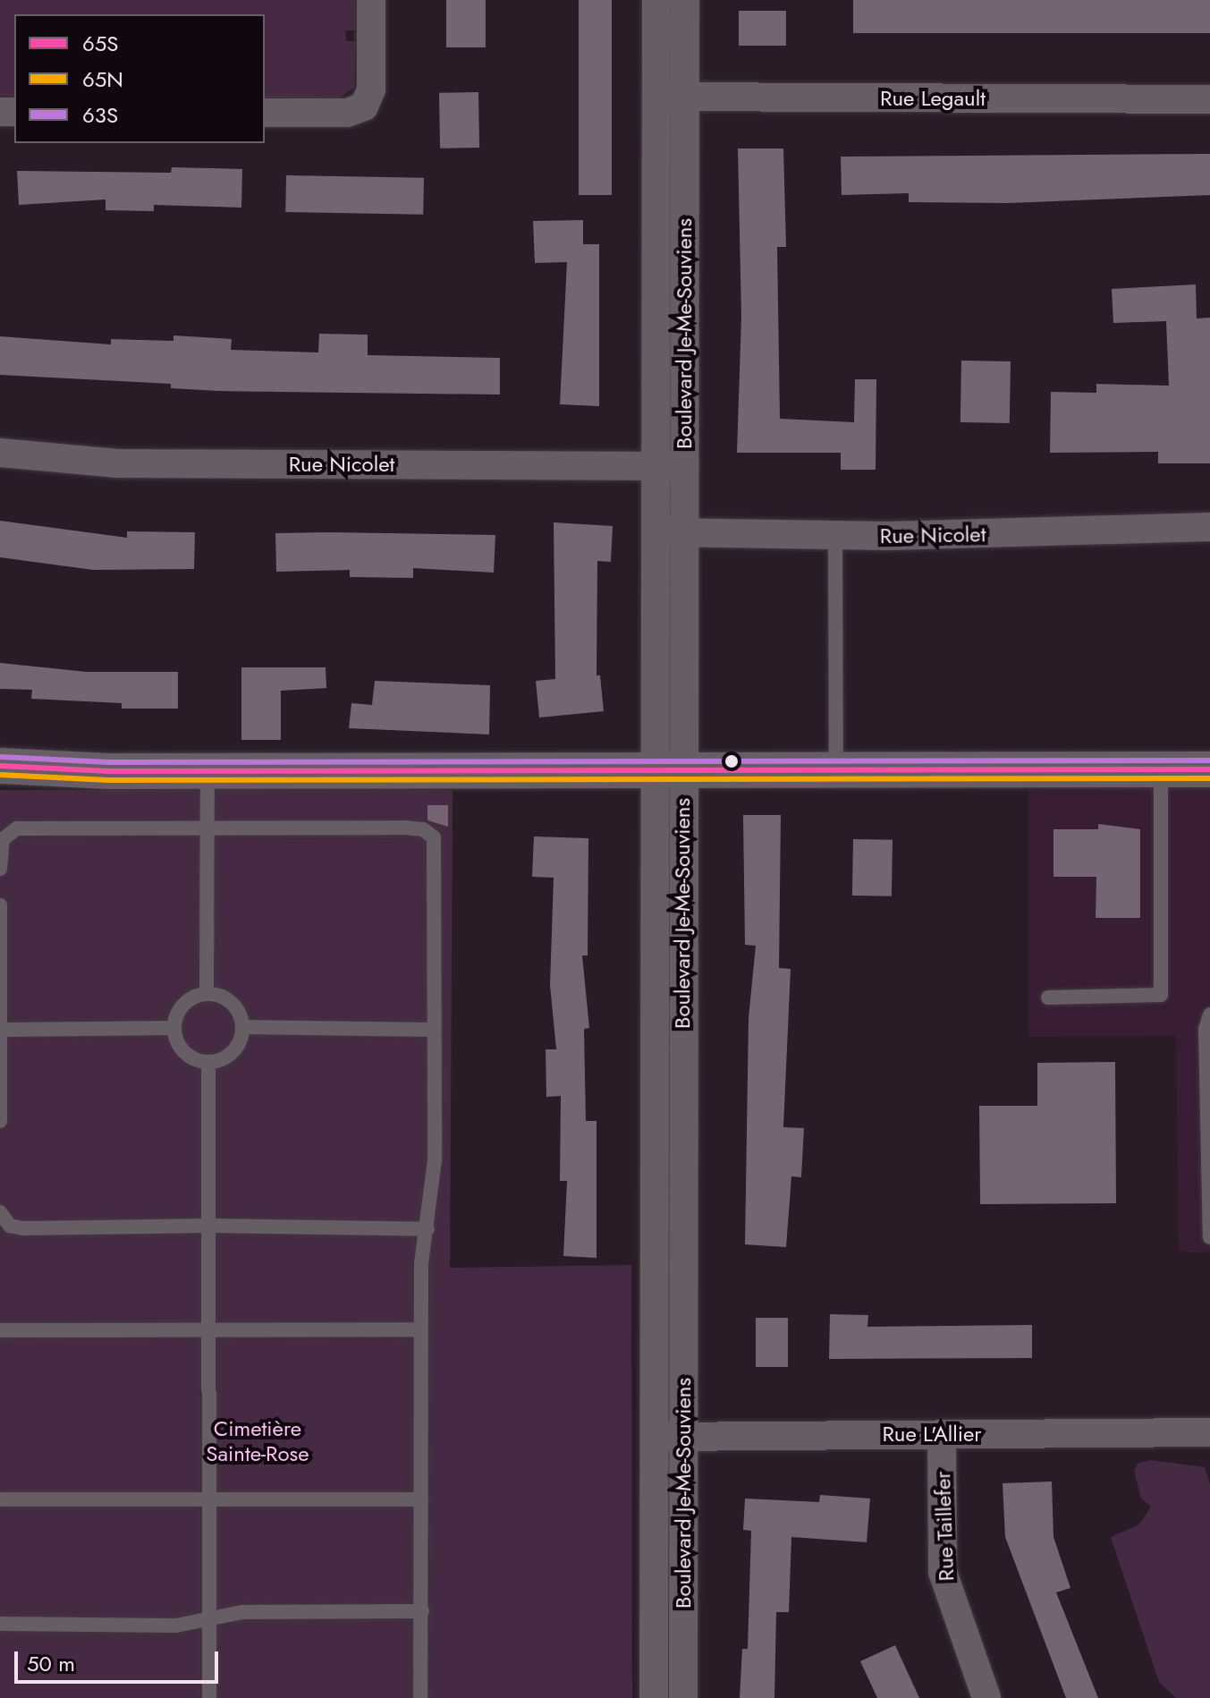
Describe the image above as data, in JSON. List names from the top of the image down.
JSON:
{
  "streets": {
    "street": [
      "Rue Legault",
      "Boulevard Je-Me-Souviens",
      "Rue Nicolet",
      "Rue L'Allier",
      "Rue Taillefer"
    ]
  },
  "crossings": [
    ["Rue Legault", "Boulevard Je-Me-Souviens"],
    ["Boulevard Je-Me-Souviens", "Rue Nicolet"],
    ["Boulevard Je-Me-Souviens", "Rue L'Allier"],
    ["Rue L'Allier", "Rue Taillefer"]
  ],
  "parks": ["Cimetière Sainte-Rose"],
  "lines": ["transit line 63S", "transit line 65S", "transit line 65N"],
  "legend": ["65S", "65N", "63S"],
  "scale_bar": "50 m"
}
